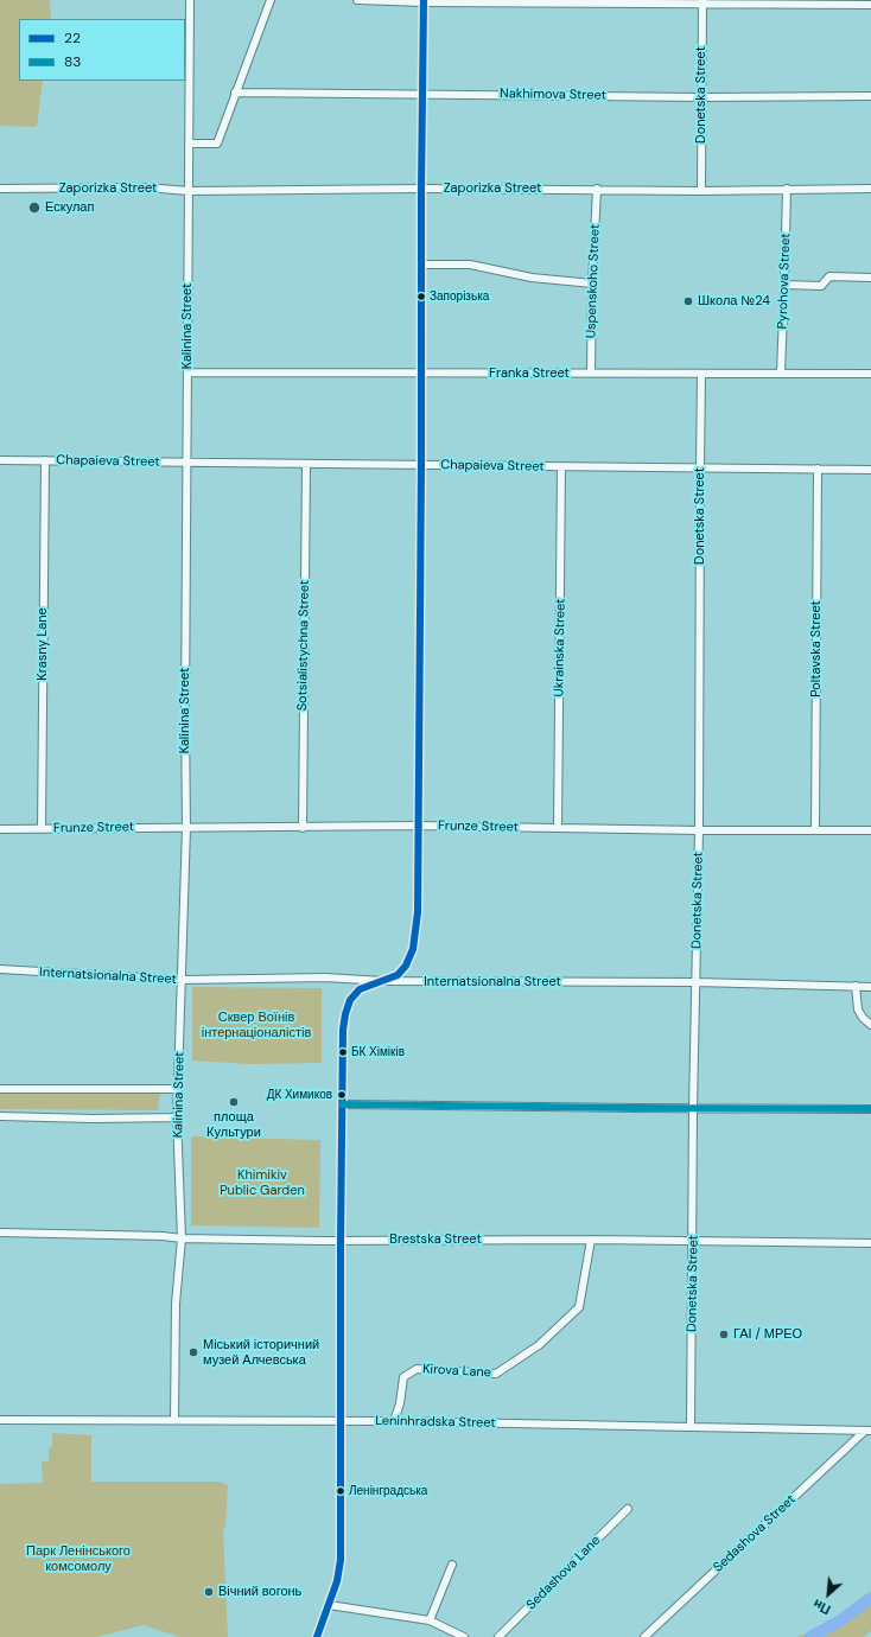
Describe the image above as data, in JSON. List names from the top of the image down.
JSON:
{
  "streets": {
    "street": [
      "Nakhimova Street",
      "Donetska Street",
      "Zaporizka Street",
      "Uspenskoho Street",
      "Pyrohova Street",
      "Kalinina Street",
      "Franka Street",
      "Chapaieva Street",
      "Krasny Lane",
      "Sotsialistychna Street",
      "Ukrainska Street",
      "Poltavska Street",
      "Frunze Street",
      "Internatsionalna Street",
      "Brestska Street",
      "Kirova Lane",
      "Leninhradska Street",
      "Sedashova Street",
      "Sedashova Lane"
    ]
  },
  "crossings": [
    ["Nakhimova Street", "Donetska Street"],
    ["Donetska Street", "Zaporizka Street"],
    ["Donetska Street", "Franka Street"],
    ["Donetska Street", "Chapaieva Street"],
    ["Donetska Street", "Frunze Street"],
    ["Donetska Street", "Internatsionalna Street"],
    ["Donetska Street", "Brestska Street"],
    ["Donetska Street", "Leninhradska Street"],
    ["Zaporizka Street", "Uspenskoho Street"],
    ["Zaporizka Street", "Pyrohova Street"],
    ["Zaporizka Street", "Kalinina Street"],
    ["Uspenskoho Street", "Franka Street"],
    ["Pyrohova Street", "Franka Street"],
    ["Kalinina Street", "Franka Street"],
    ["Kalinina Street", "Chapaieva Street"],
    ["Kalinina Street", "Frunze Street"],
    ["Kalinina Street", "Internatsionalna Street"],
    ["Kalinina Street", "Brestska Street"],
    ["Kalinina Street", "Leninhradska Street"],
    ["Chapaieva Street", "Krasny Lane"],
    ["Chapaieva Street", "Sotsialistychna Street"],
    ["Chapaieva Street", "Ukrainska Street"],
    ["Chapaieva Street", "Poltavska Street"],
    ["Krasny Lane", "Frunze Street"],
    ["Sotsialistychna Street", "Frunze Street"],
    ["Ukrainska Street", "Frunze Street"],
    ["Poltavska Street", "Frunze Street"],
    ["Brestska Street", "Kirova Lane"],
    ["Kirova Lane", "Leninhradska Street"],
    ["Leninhradska Street", "Sedashova Street"]
  ],
  "parks": ["Сквер Воїнів інтернаціоналістів", "Khimikiv Public Garden", "Парк Ленінського комсомолу"],
  "places": [
    "Ескулап",
    "Запорізька",
    "Школа №24",
    "БК Хіміків",
    "ДК Химиков",
    "площа Культури",
    "ГАІ / МРЕО",
    "Міський історичний музей Алчевська",
    "Ленінградська",
    "Вічний вогонь"
  ],
  "lines": ["transit line 22", "transit line 83"],
  "legend": ["22", "83"],
  "north": "bottom left"
}
